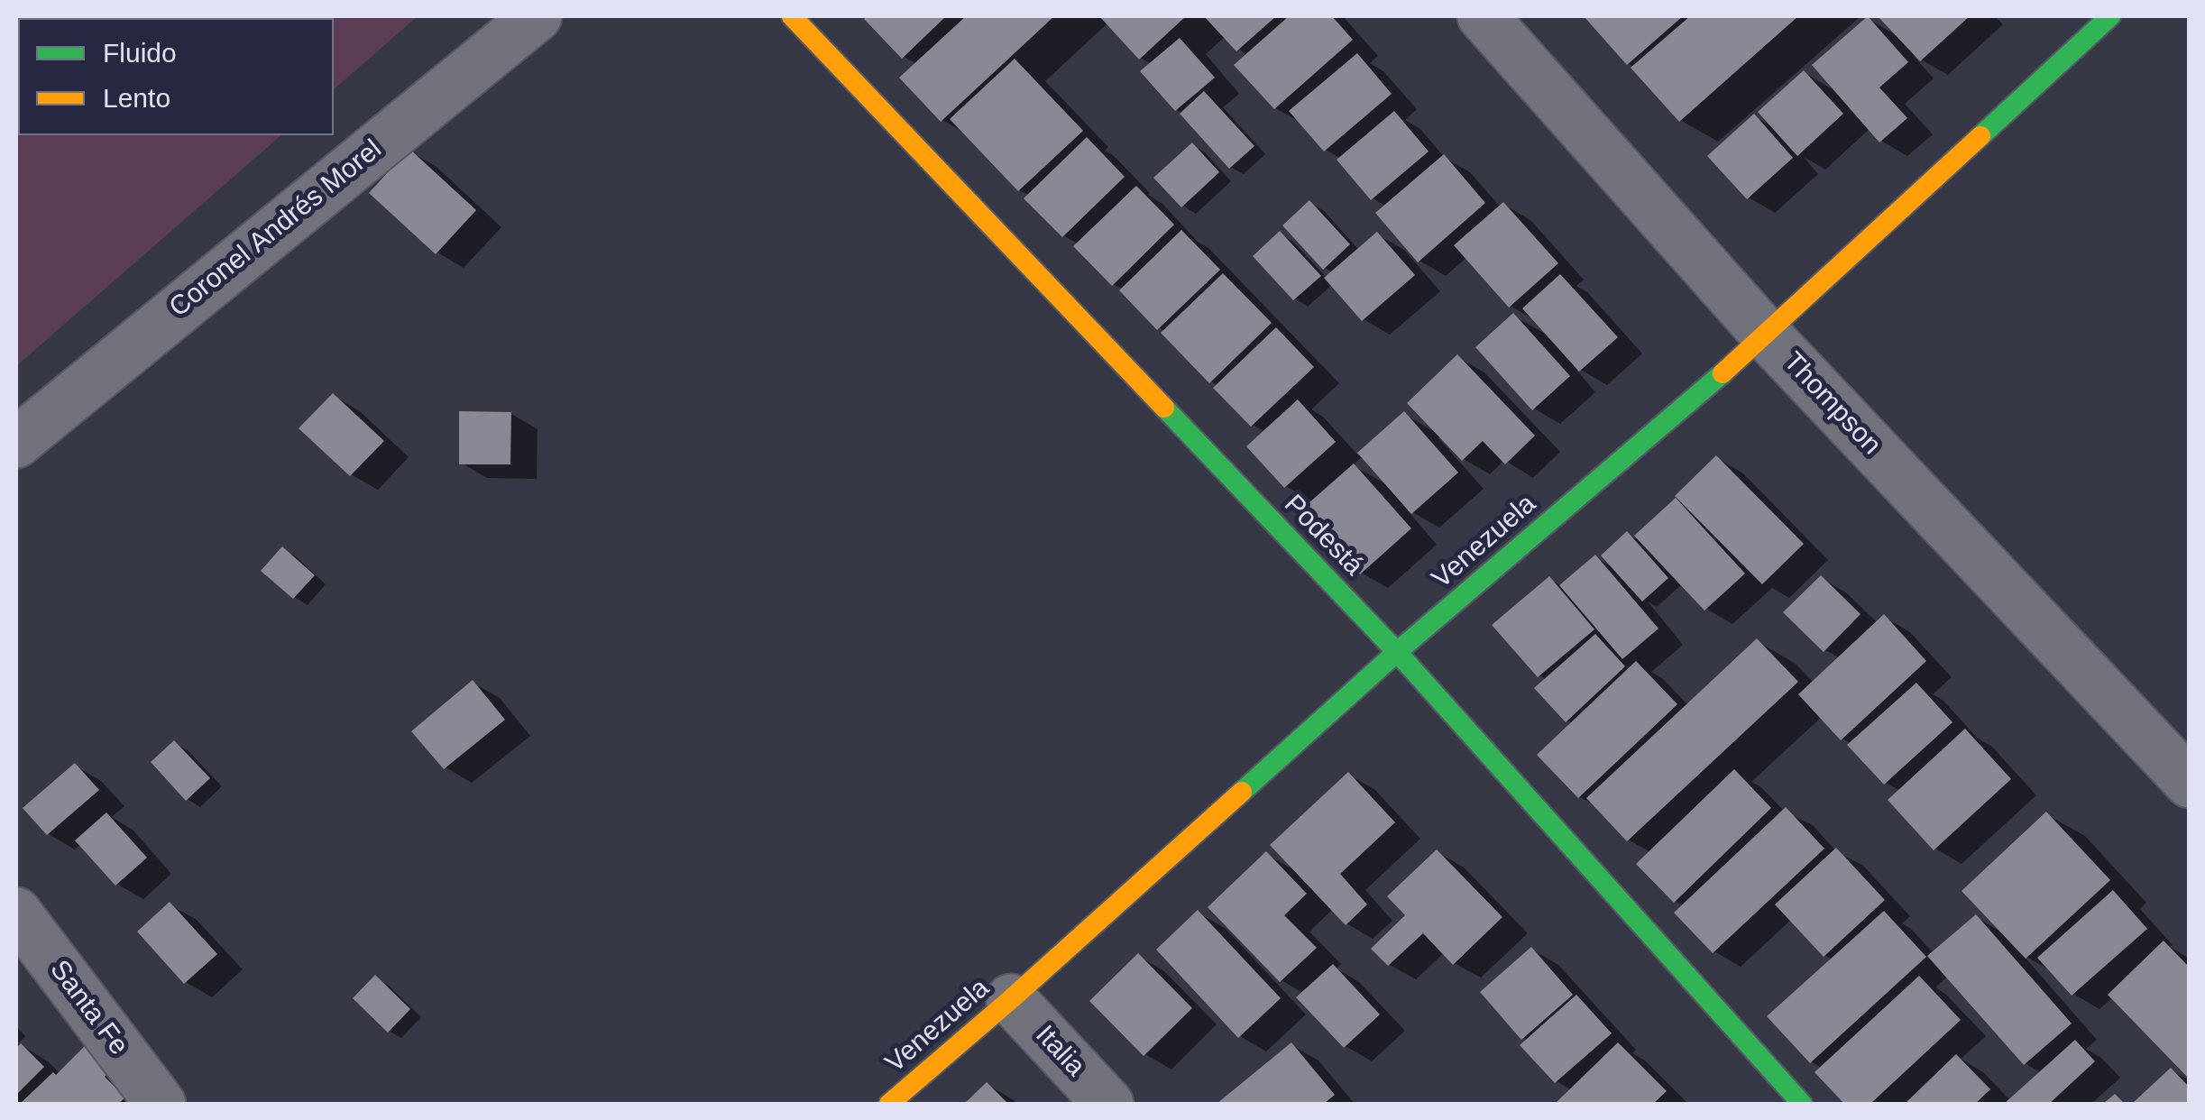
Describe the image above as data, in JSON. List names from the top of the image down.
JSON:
{
  "streets": {
    "street": [
      "Coronel Andrés Morel",
      "Thompson",
      "Podestá",
      "Venezuela",
      "Santa Fe",
      "Italia"
    ]
  },
  "crossings": [
    ["Thompson", "Venezuela"],
    ["Podestá", "Venezuela"],
    ["Venezuela", "Italia"]
  ],
  "legend": ["Fluido", "Lento"]
}
